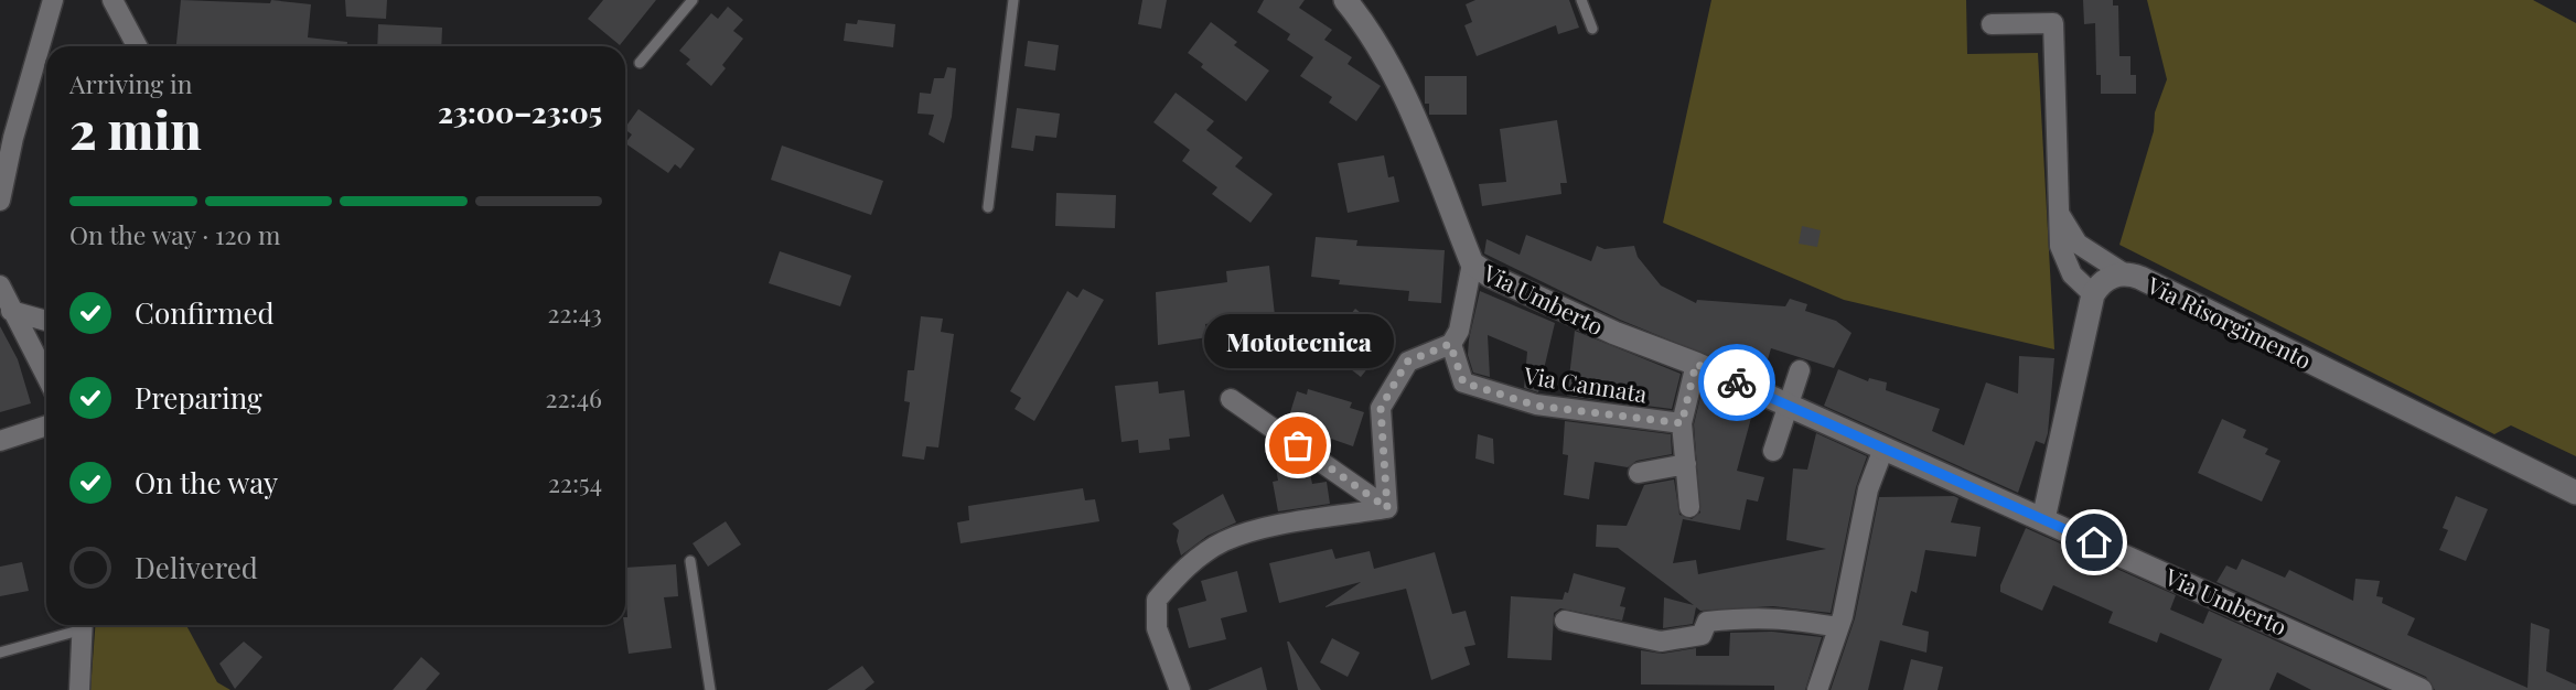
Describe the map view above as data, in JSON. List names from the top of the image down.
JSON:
{
  "streets": {
    "main road": ["Via Umberto", "Via Risorgimento"],
    "street": ["Via Cannata"]
  },
  "places": ["Mototecnica"],
  "page": {
    "heading": ["2 min", "Arriving in", "23:00–23:05"],
    "bar": "On the way · 120 m",
    "list": [
      ["Confirmed", "22:43"],
      ["Preparing", "22:46"],
      ["On the way", "22:54"],
      "Delivered"
    ],
    "bubble": "Mototecnica"
  }
}
